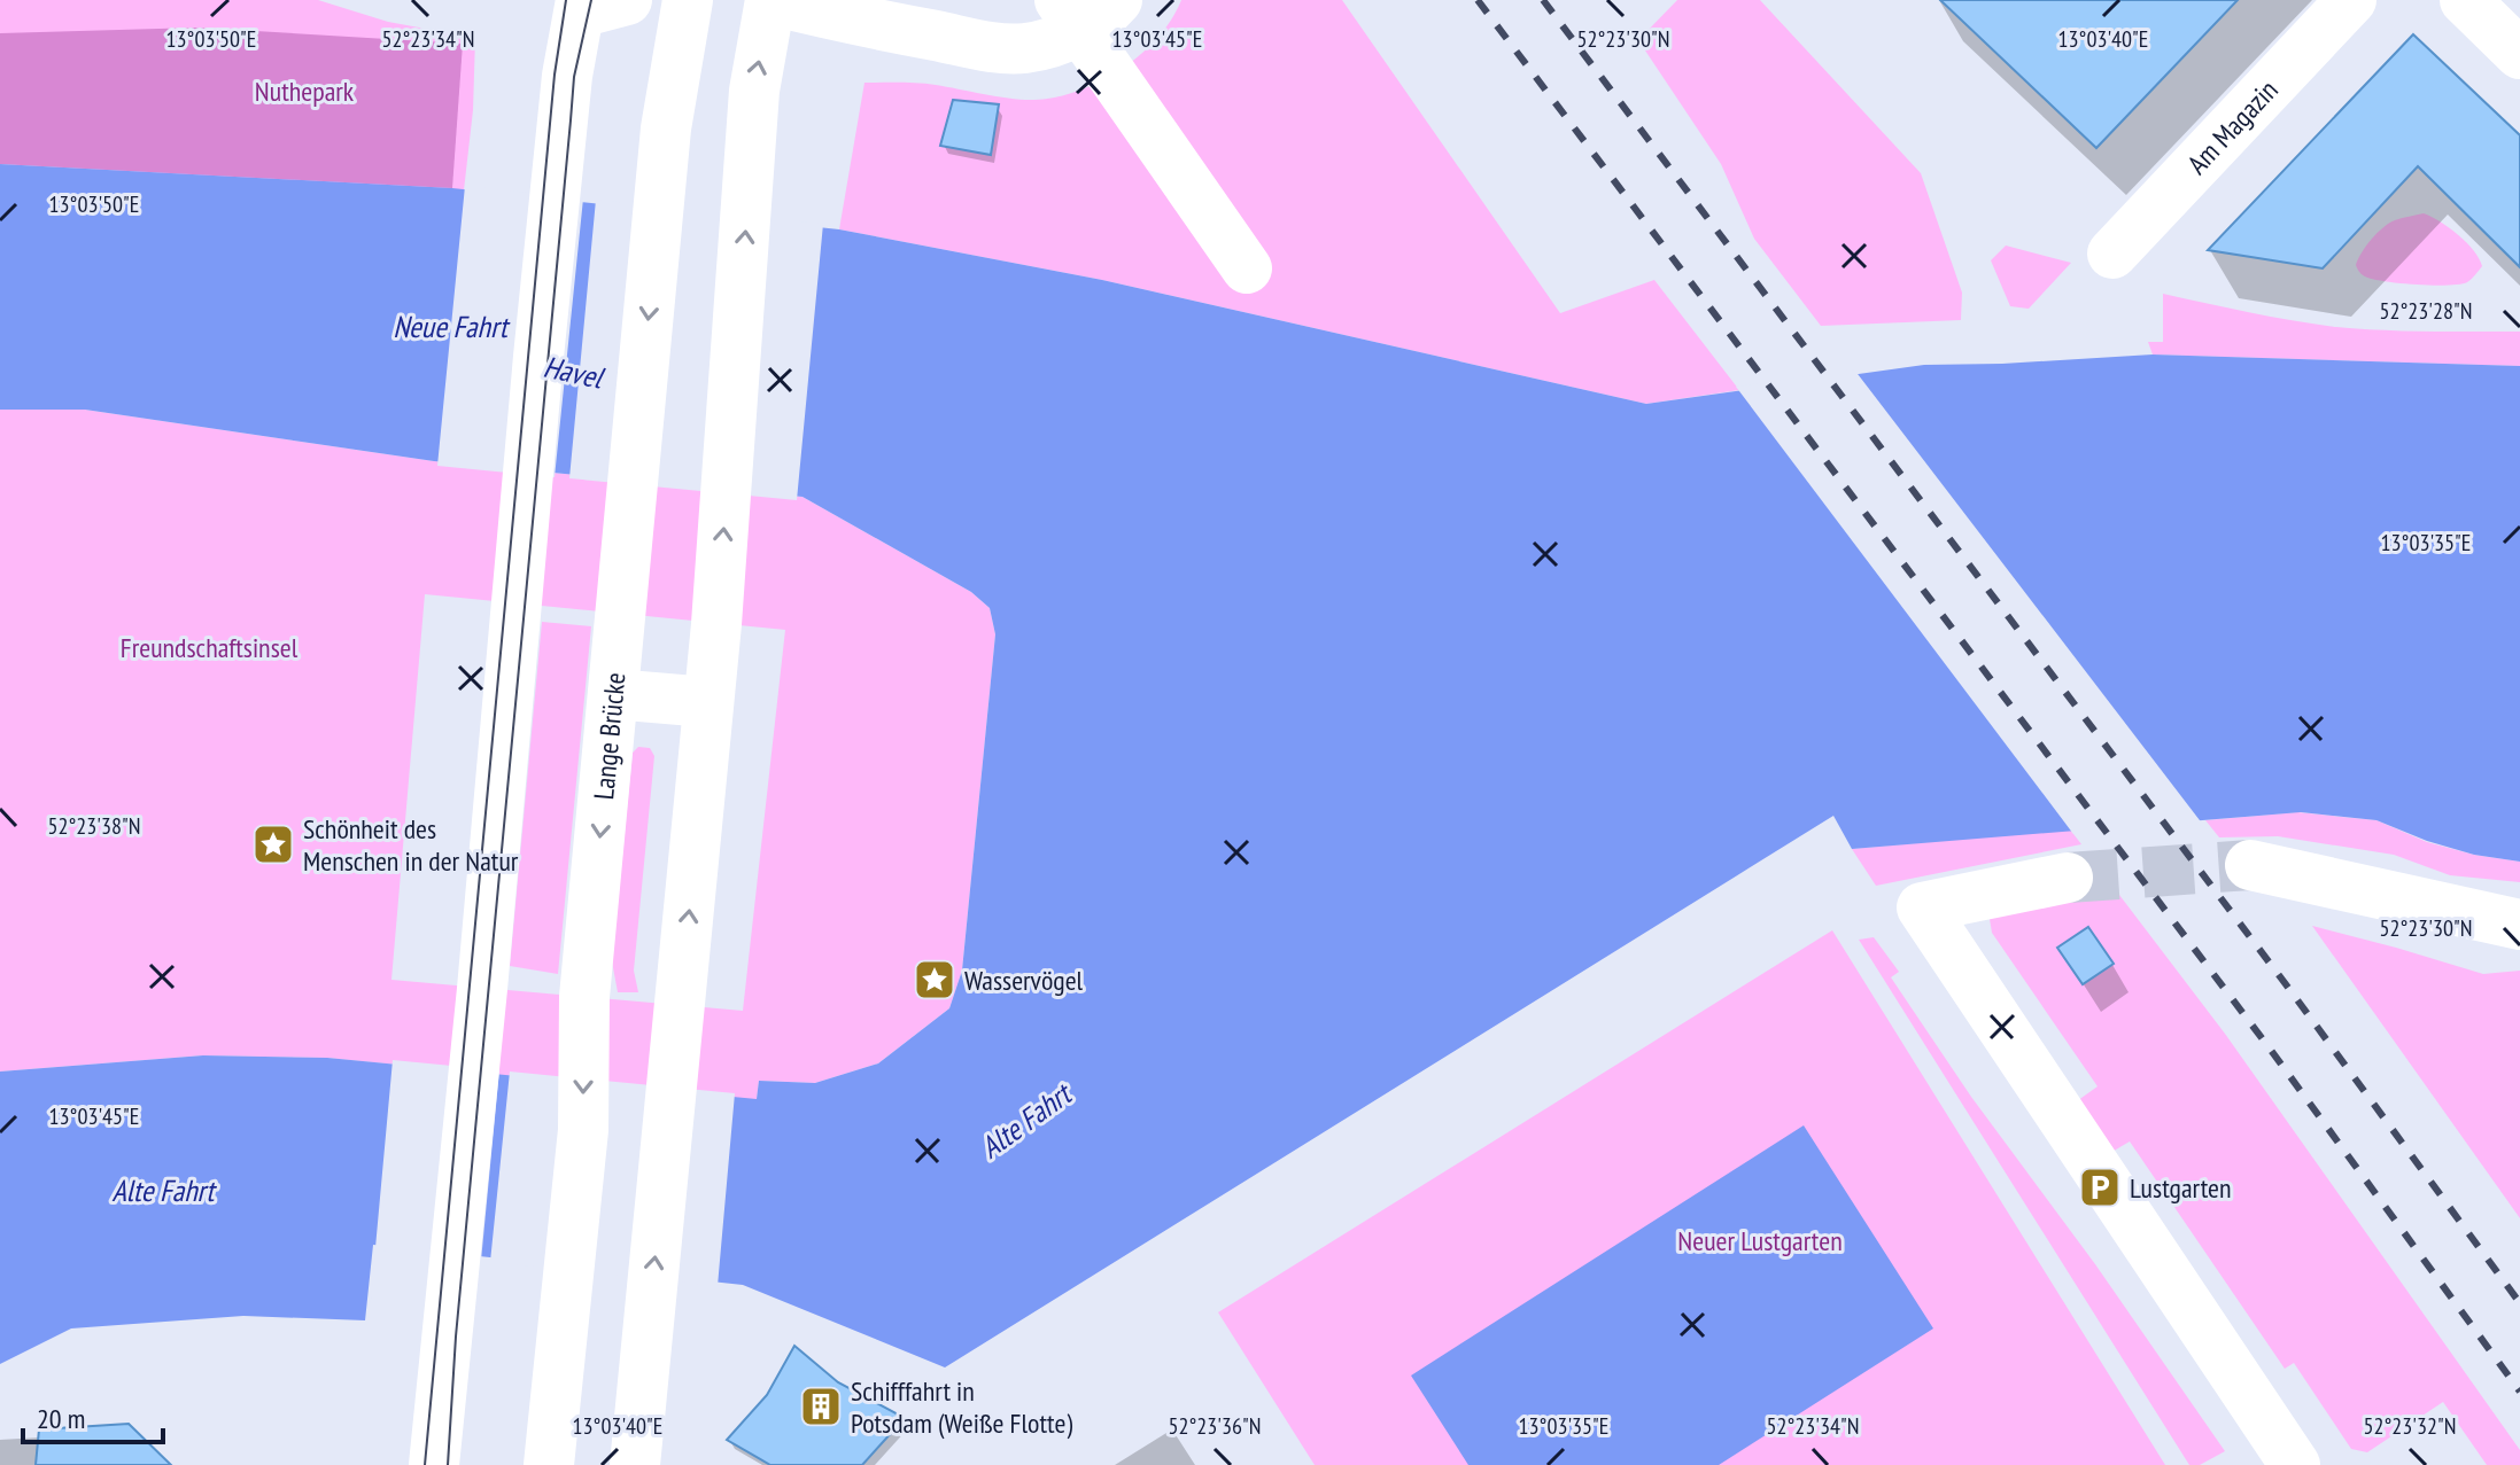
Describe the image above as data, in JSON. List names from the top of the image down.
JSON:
{
  "streets": {
    "main road": ["Am Magazin", "Lange Brücke"]
  },
  "water": ["Neue Fahrt", "Havel", "Alte Fahrt"],
  "parks": ["Nuthepark", "Freundschaftsinsel", "Neuer Lustgarten"],
  "places": {
    "place": ["Schönheit des Menschen in der Natur", "Wasservögel"],
    "parking": ["Lustgarten"],
    "building": ["Schifffahrt in Potsdam (Weiße Flotte)"]
  },
  "scale_bar": "20 m",
  "coordinates": [
    "13°03'50\"E",
    "13°03'45\"E",
    "13°03'40\"E",
    "52°23'34\"N",
    "52°23'30\"N",
    "52°23'28\"N",
    "13°03'35\"E",
    "52°23'38\"N",
    "52°23'36\"N",
    "52°23'32\"N"
  ]
}
